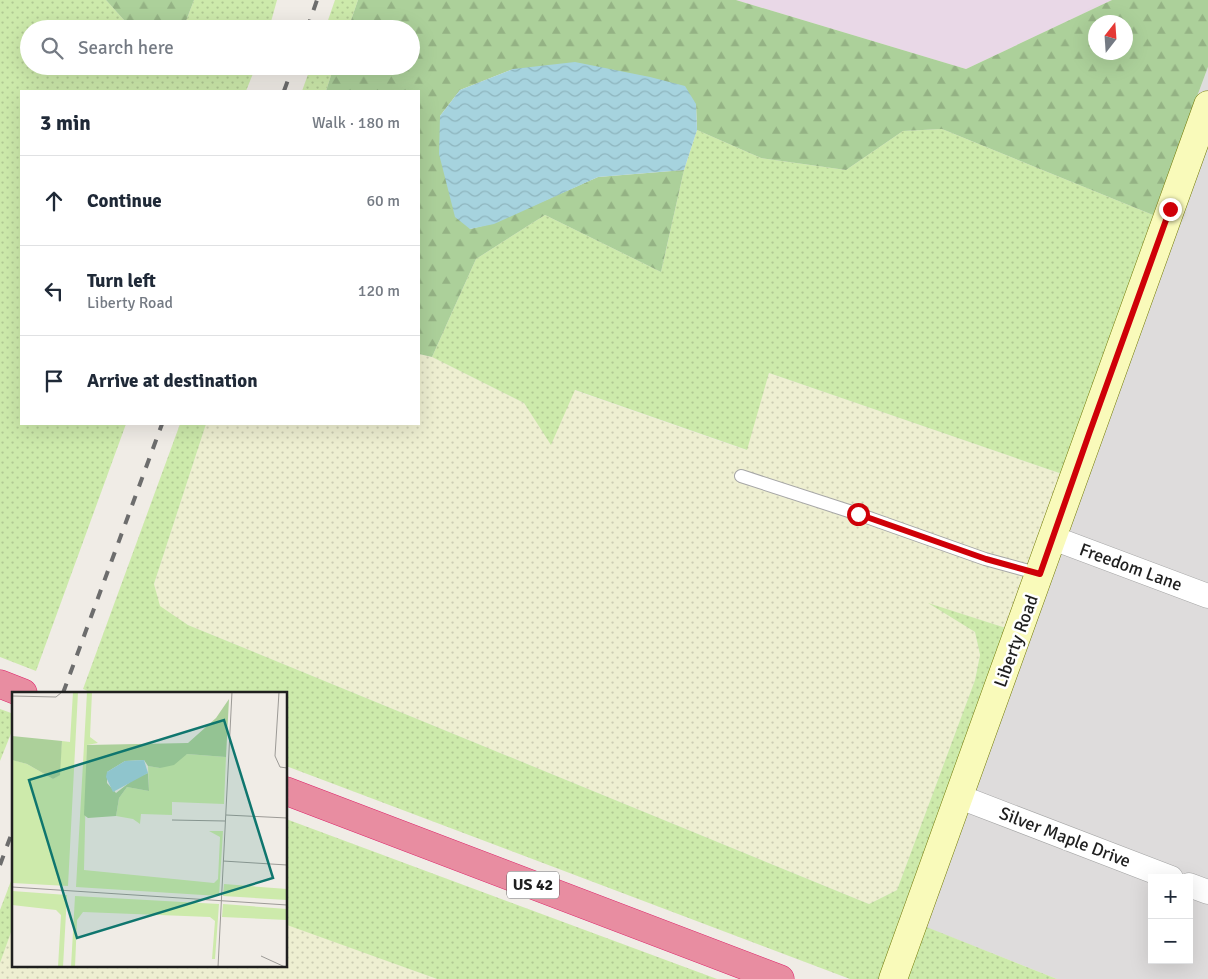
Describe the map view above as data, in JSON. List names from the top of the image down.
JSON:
{
  "streets": {
    "highway": ["US 42"],
    "street": ["Freedom Lane", "Liberty Road", "Silver Maple Drive"]
  },
  "crossings": [
    ["Freedom Lane", "Liberty Road"],
    ["Liberty Road", "Silver Maple Drive"]
  ],
  "north": "top",
  "page": {
    "search": "Search here",
    "heading": ["3 min", "Walk · 180 m"],
    "list": [
      ["Continue", "60 m"],
      ["Turn left", "Liberty Road", "120 m"],
      "Arrive at destination"
    ],
    "map_buttons": ["+", "−"]
  }
}
